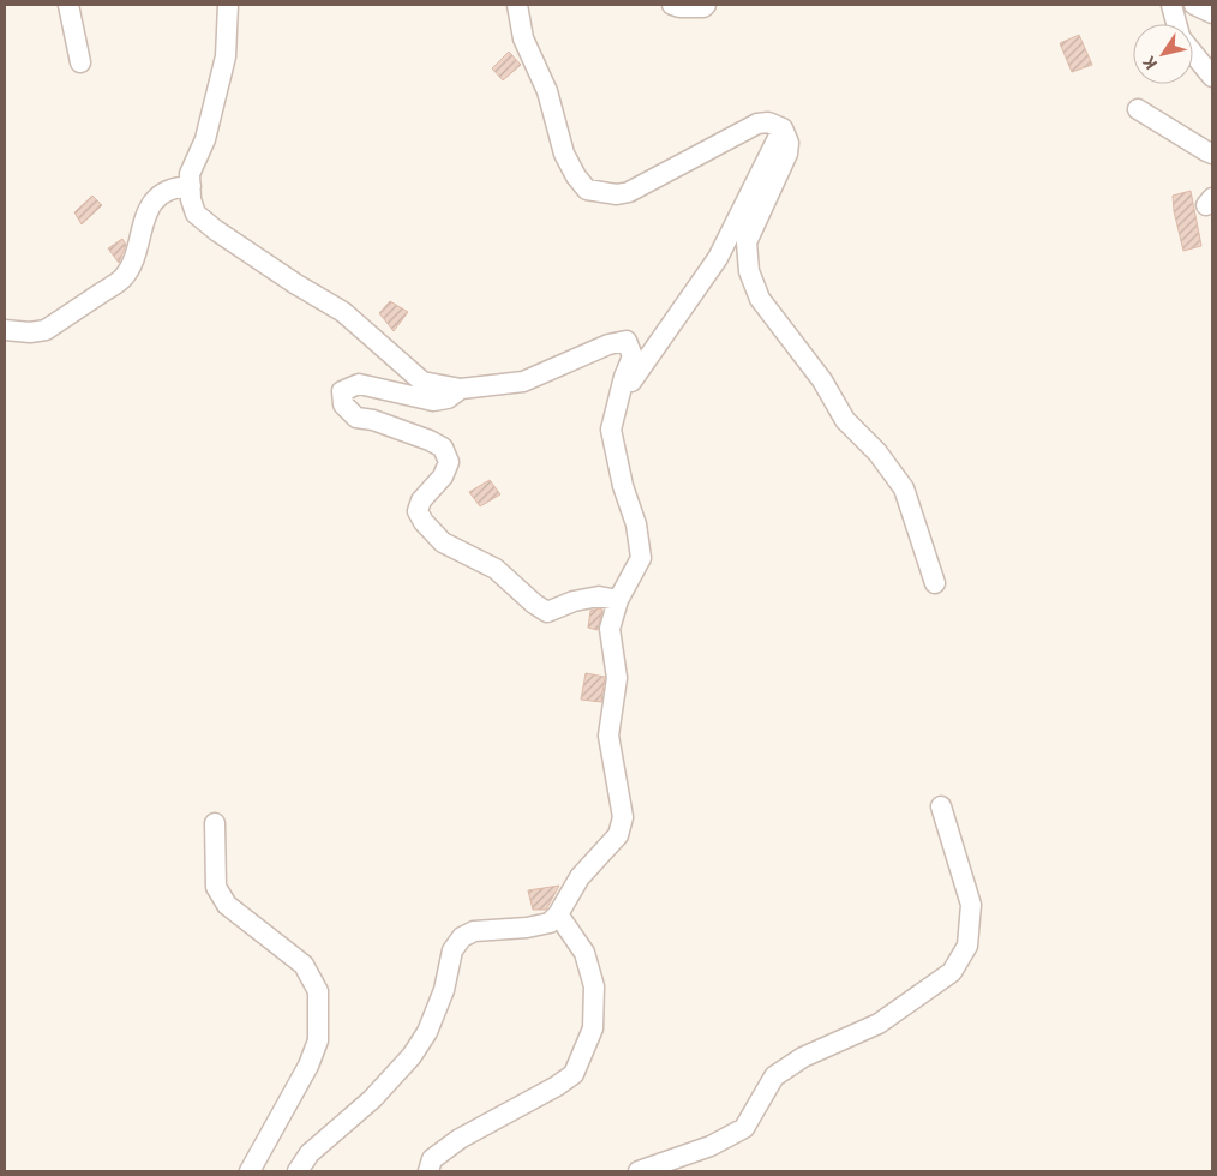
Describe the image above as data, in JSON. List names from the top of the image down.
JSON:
{
  "north": "bottom left"
}
